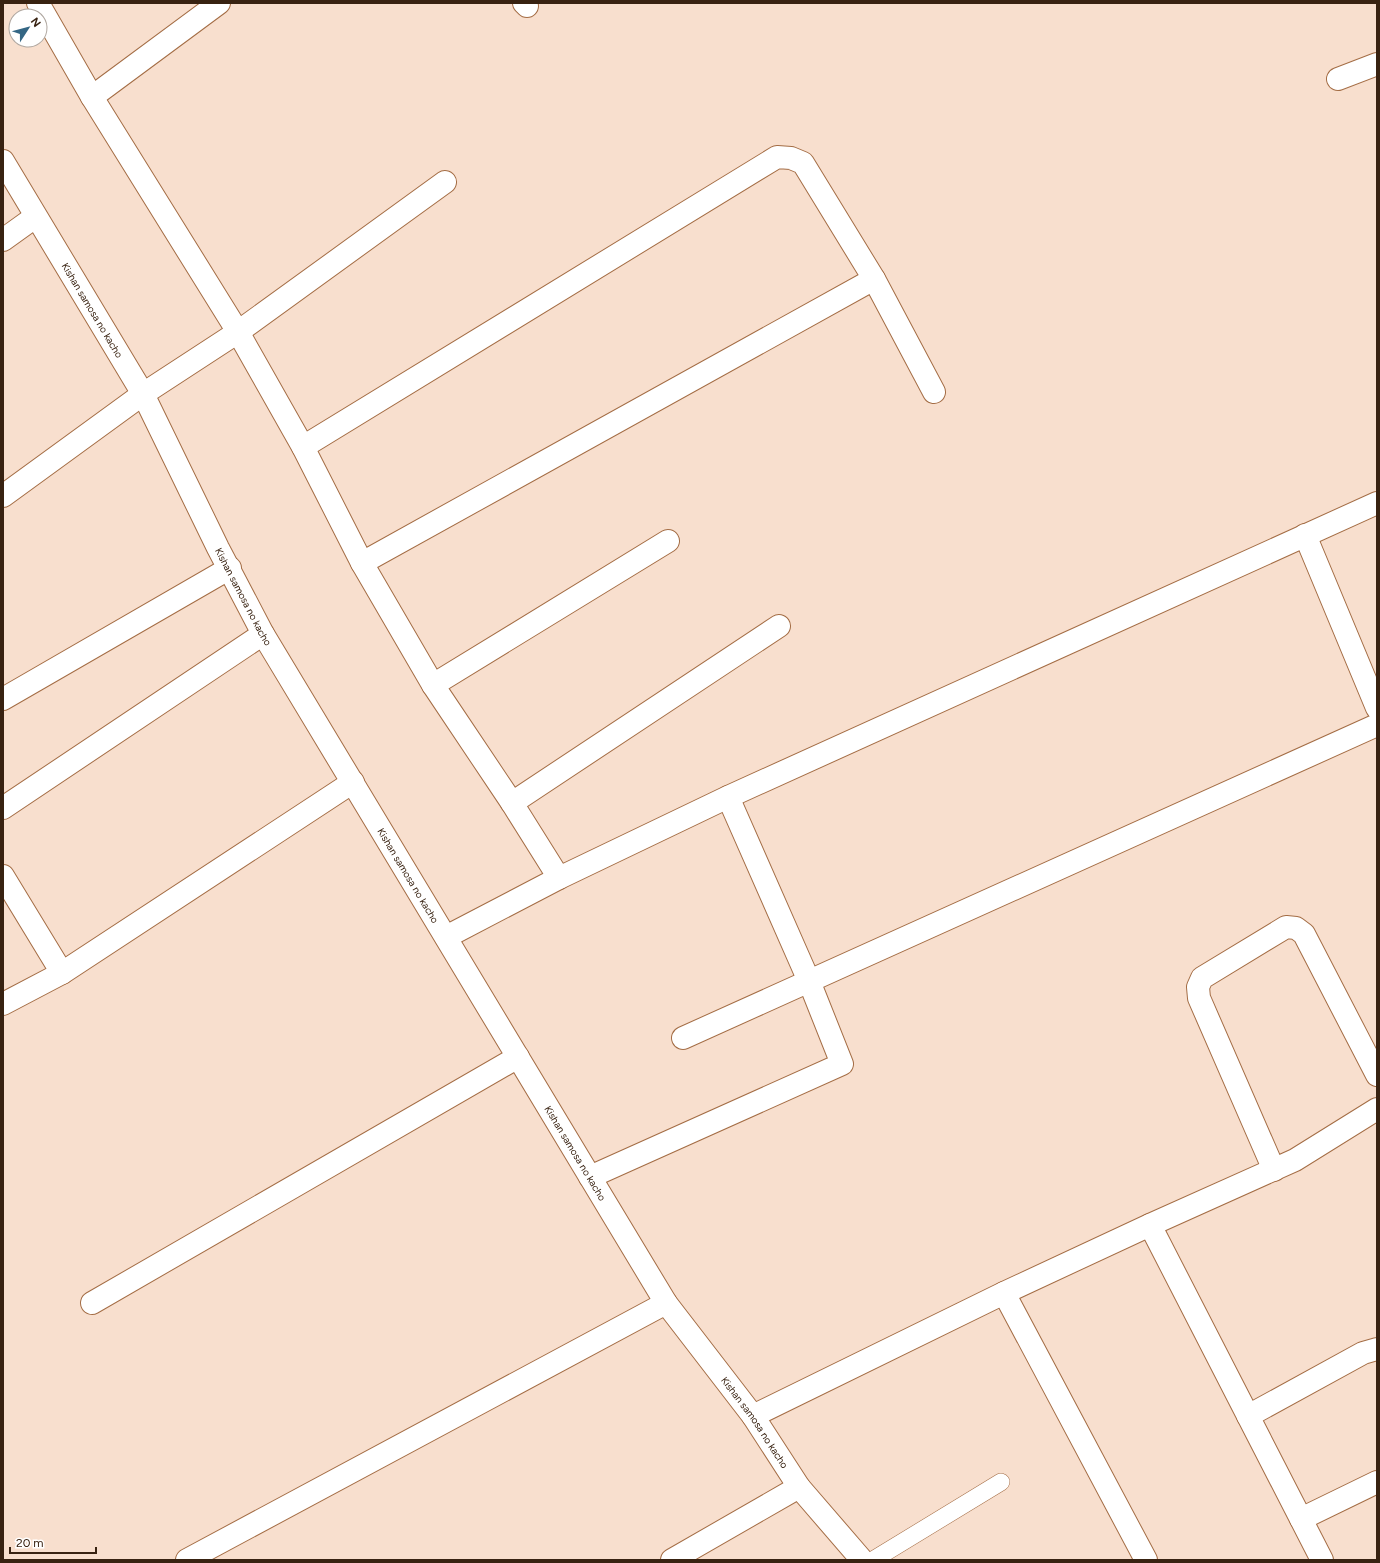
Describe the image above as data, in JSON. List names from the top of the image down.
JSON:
{
  "streets": {
    "street": ["Kishan samosa no kacho"]
  },
  "scale_bar": "20 m",
  "north": "top right"
}
